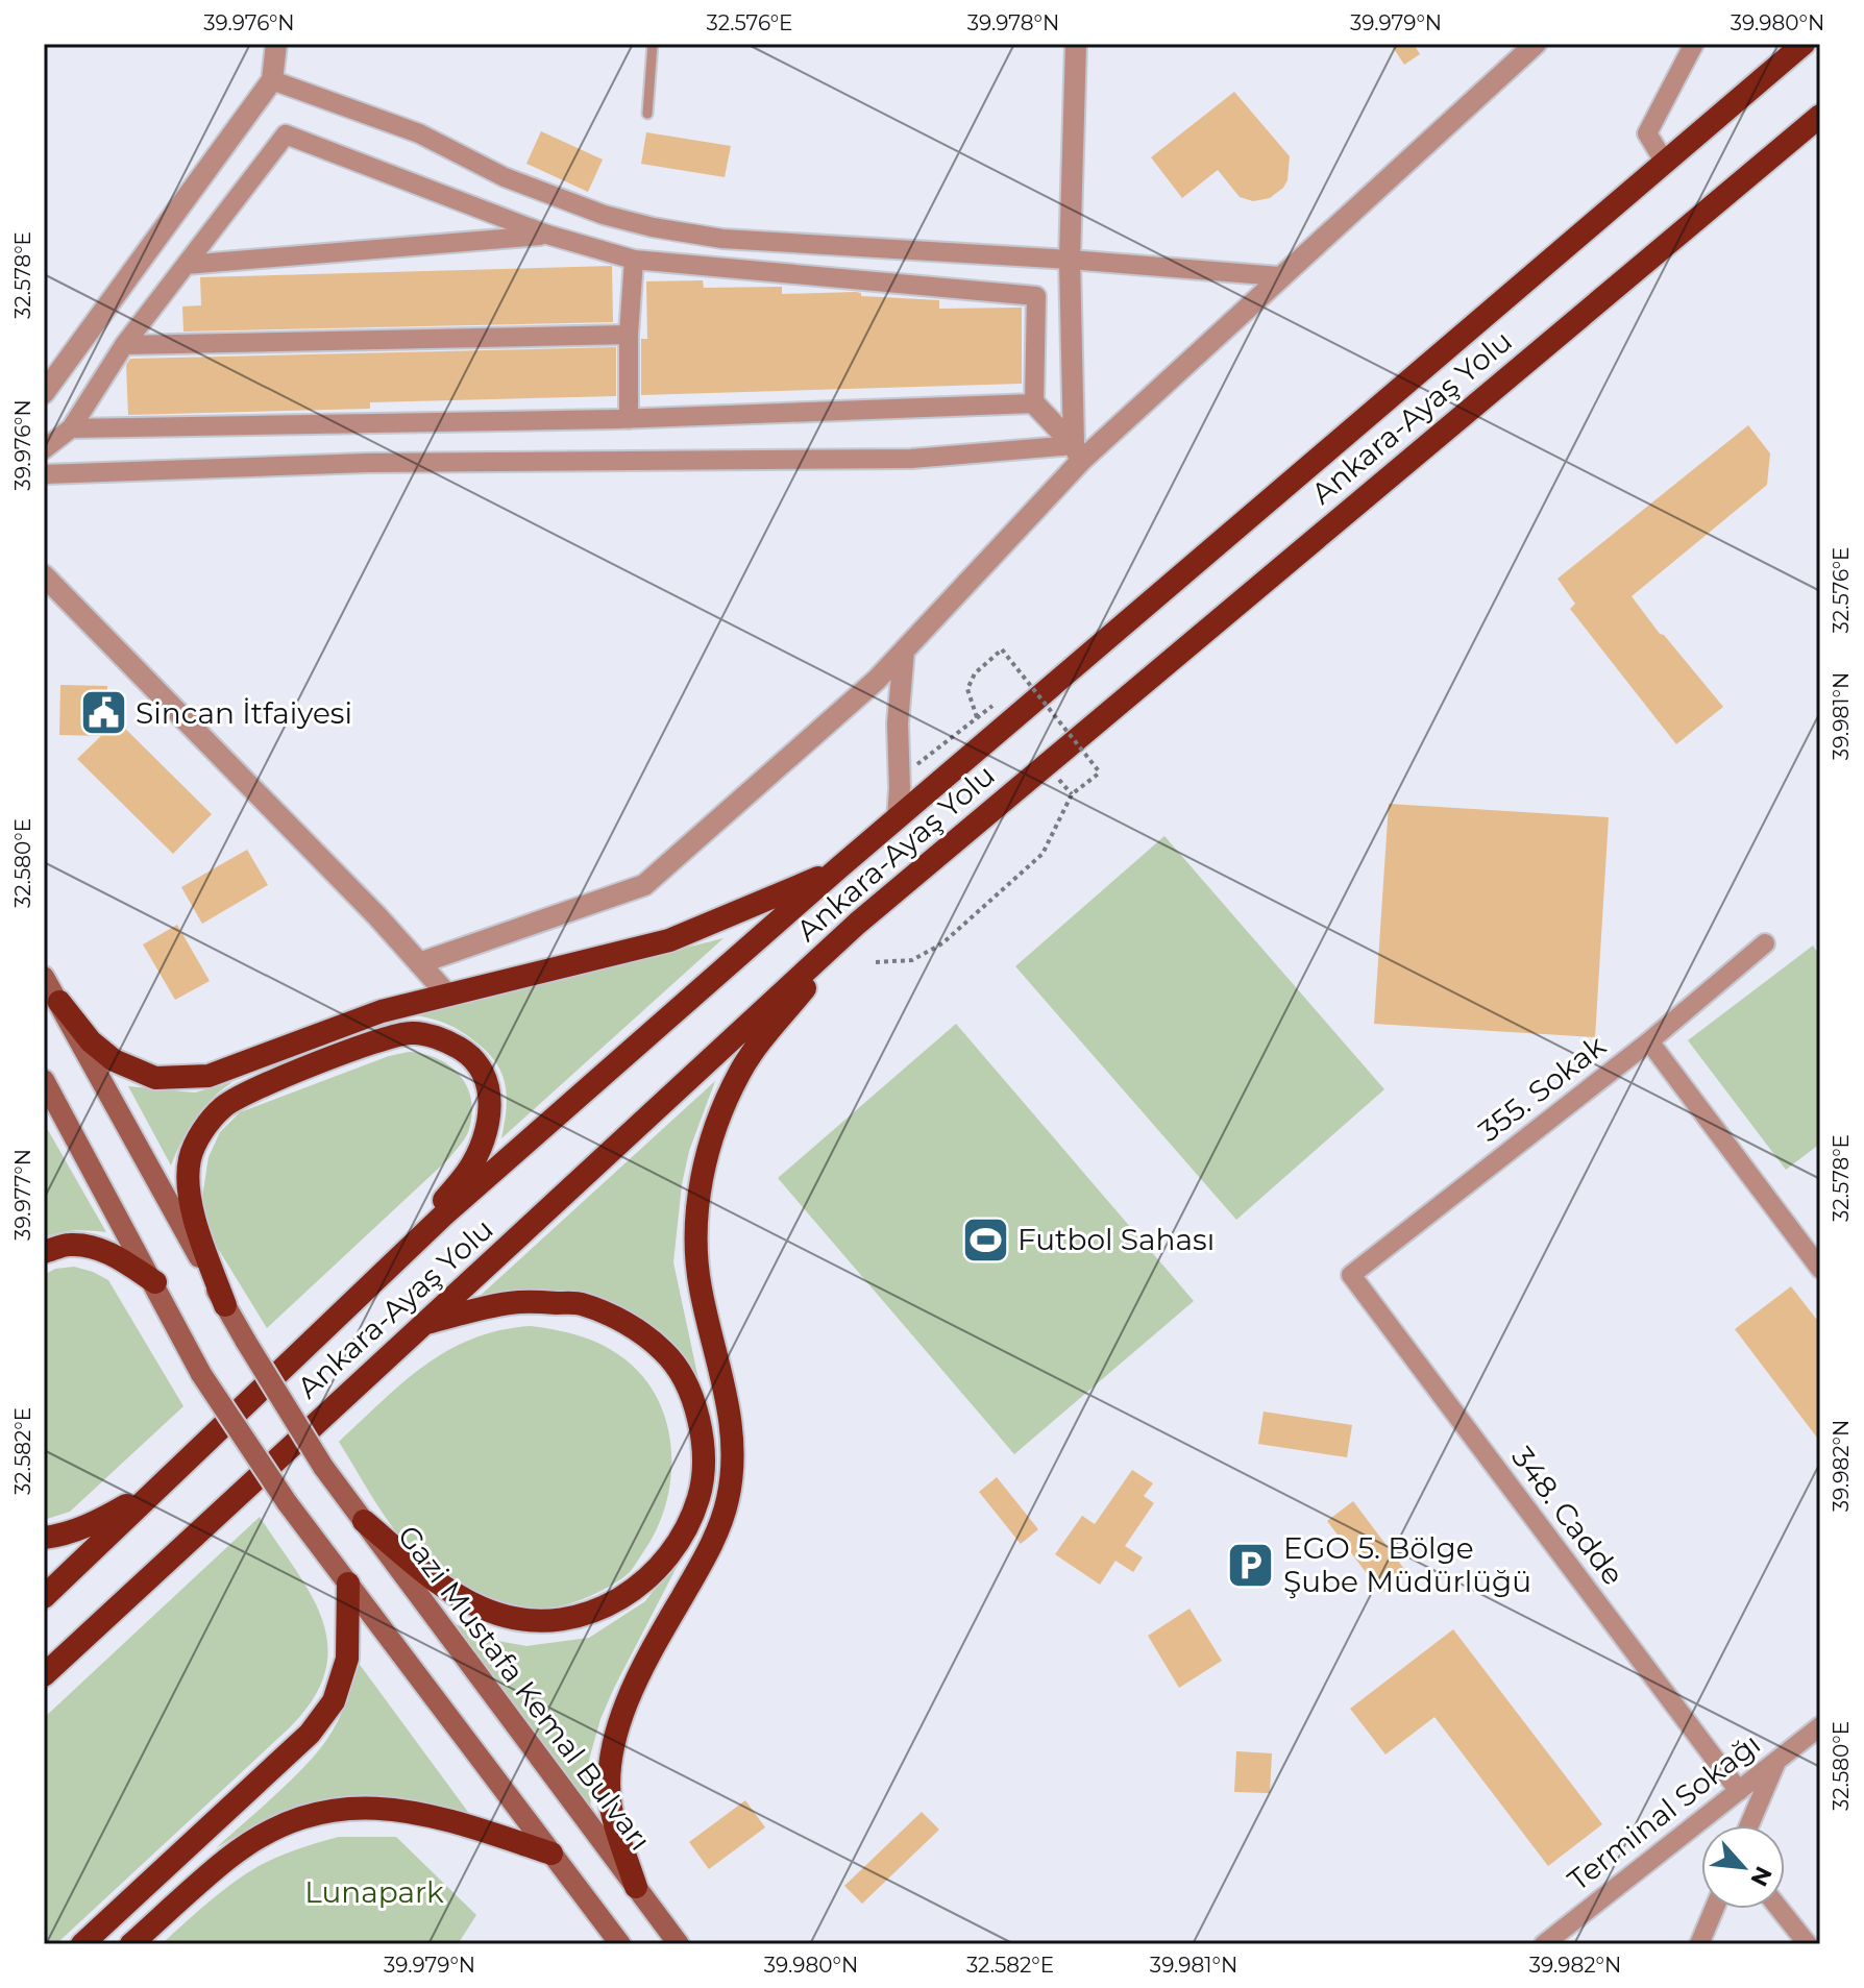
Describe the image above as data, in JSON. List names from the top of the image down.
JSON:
{
  "streets": {
    "highway": ["Ankara-Ayaş Yolu"],
    "main road": ["Gazi Mustafa Kemal Bulvarı"],
    "street": ["355. Sokak", "348. Cadde", "Terminal Sokağı"]
  },
  "crossings": [
    ["355. Sokak", "348. Cadde"],
    ["348. Cadde", "Terminal Sokağı"]
  ],
  "parks": ["Lunapark"],
  "places": {
    "public building": ["Sincan İtfaiyesi"],
    "sports": ["Futbol Sahası"],
    "parking": ["EGO 5. Bölge Şube Müdürlüğü"]
  },
  "north": "bottom right",
  "coordinates": [
    "39.976°N",
    "32.576°E",
    "39.978°N",
    "39.979°N",
    "39.980°N",
    "32.578°E",
    "39.981°N",
    "32.580°E",
    "39.977°N",
    "32.582°E",
    "39.982°N"
  ]
}
